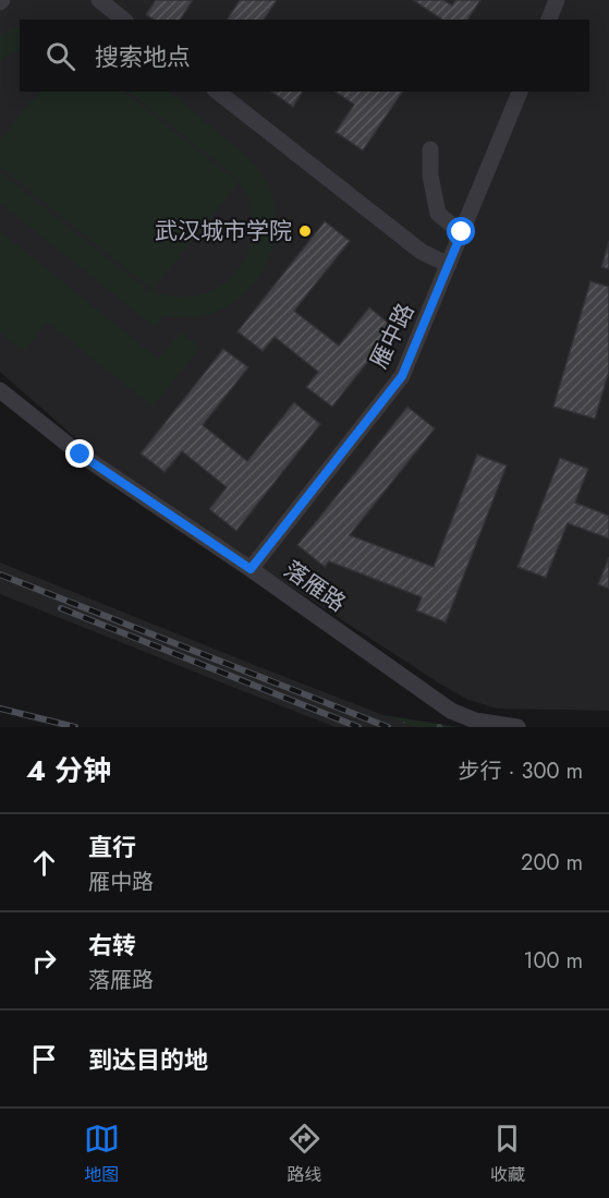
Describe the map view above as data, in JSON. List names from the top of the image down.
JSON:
{
  "streets": {
    "street": ["雁中路", "落雁路"]
  },
  "crossings": [
    ["雁中路", "落雁路"]
  ],
  "places": ["武汉城市学院"],
  "page": {
    "search": "搜索地点",
    "heading": ["4 分钟", "步行 · 300 m"],
    "list": [
      ["直行", "雁中路", "200 m"],
      ["右转", "落雁路", "100 m"],
      "到达目的地"
    ],
    "nav": ["地图", "路线", "收藏"]
  }
}
